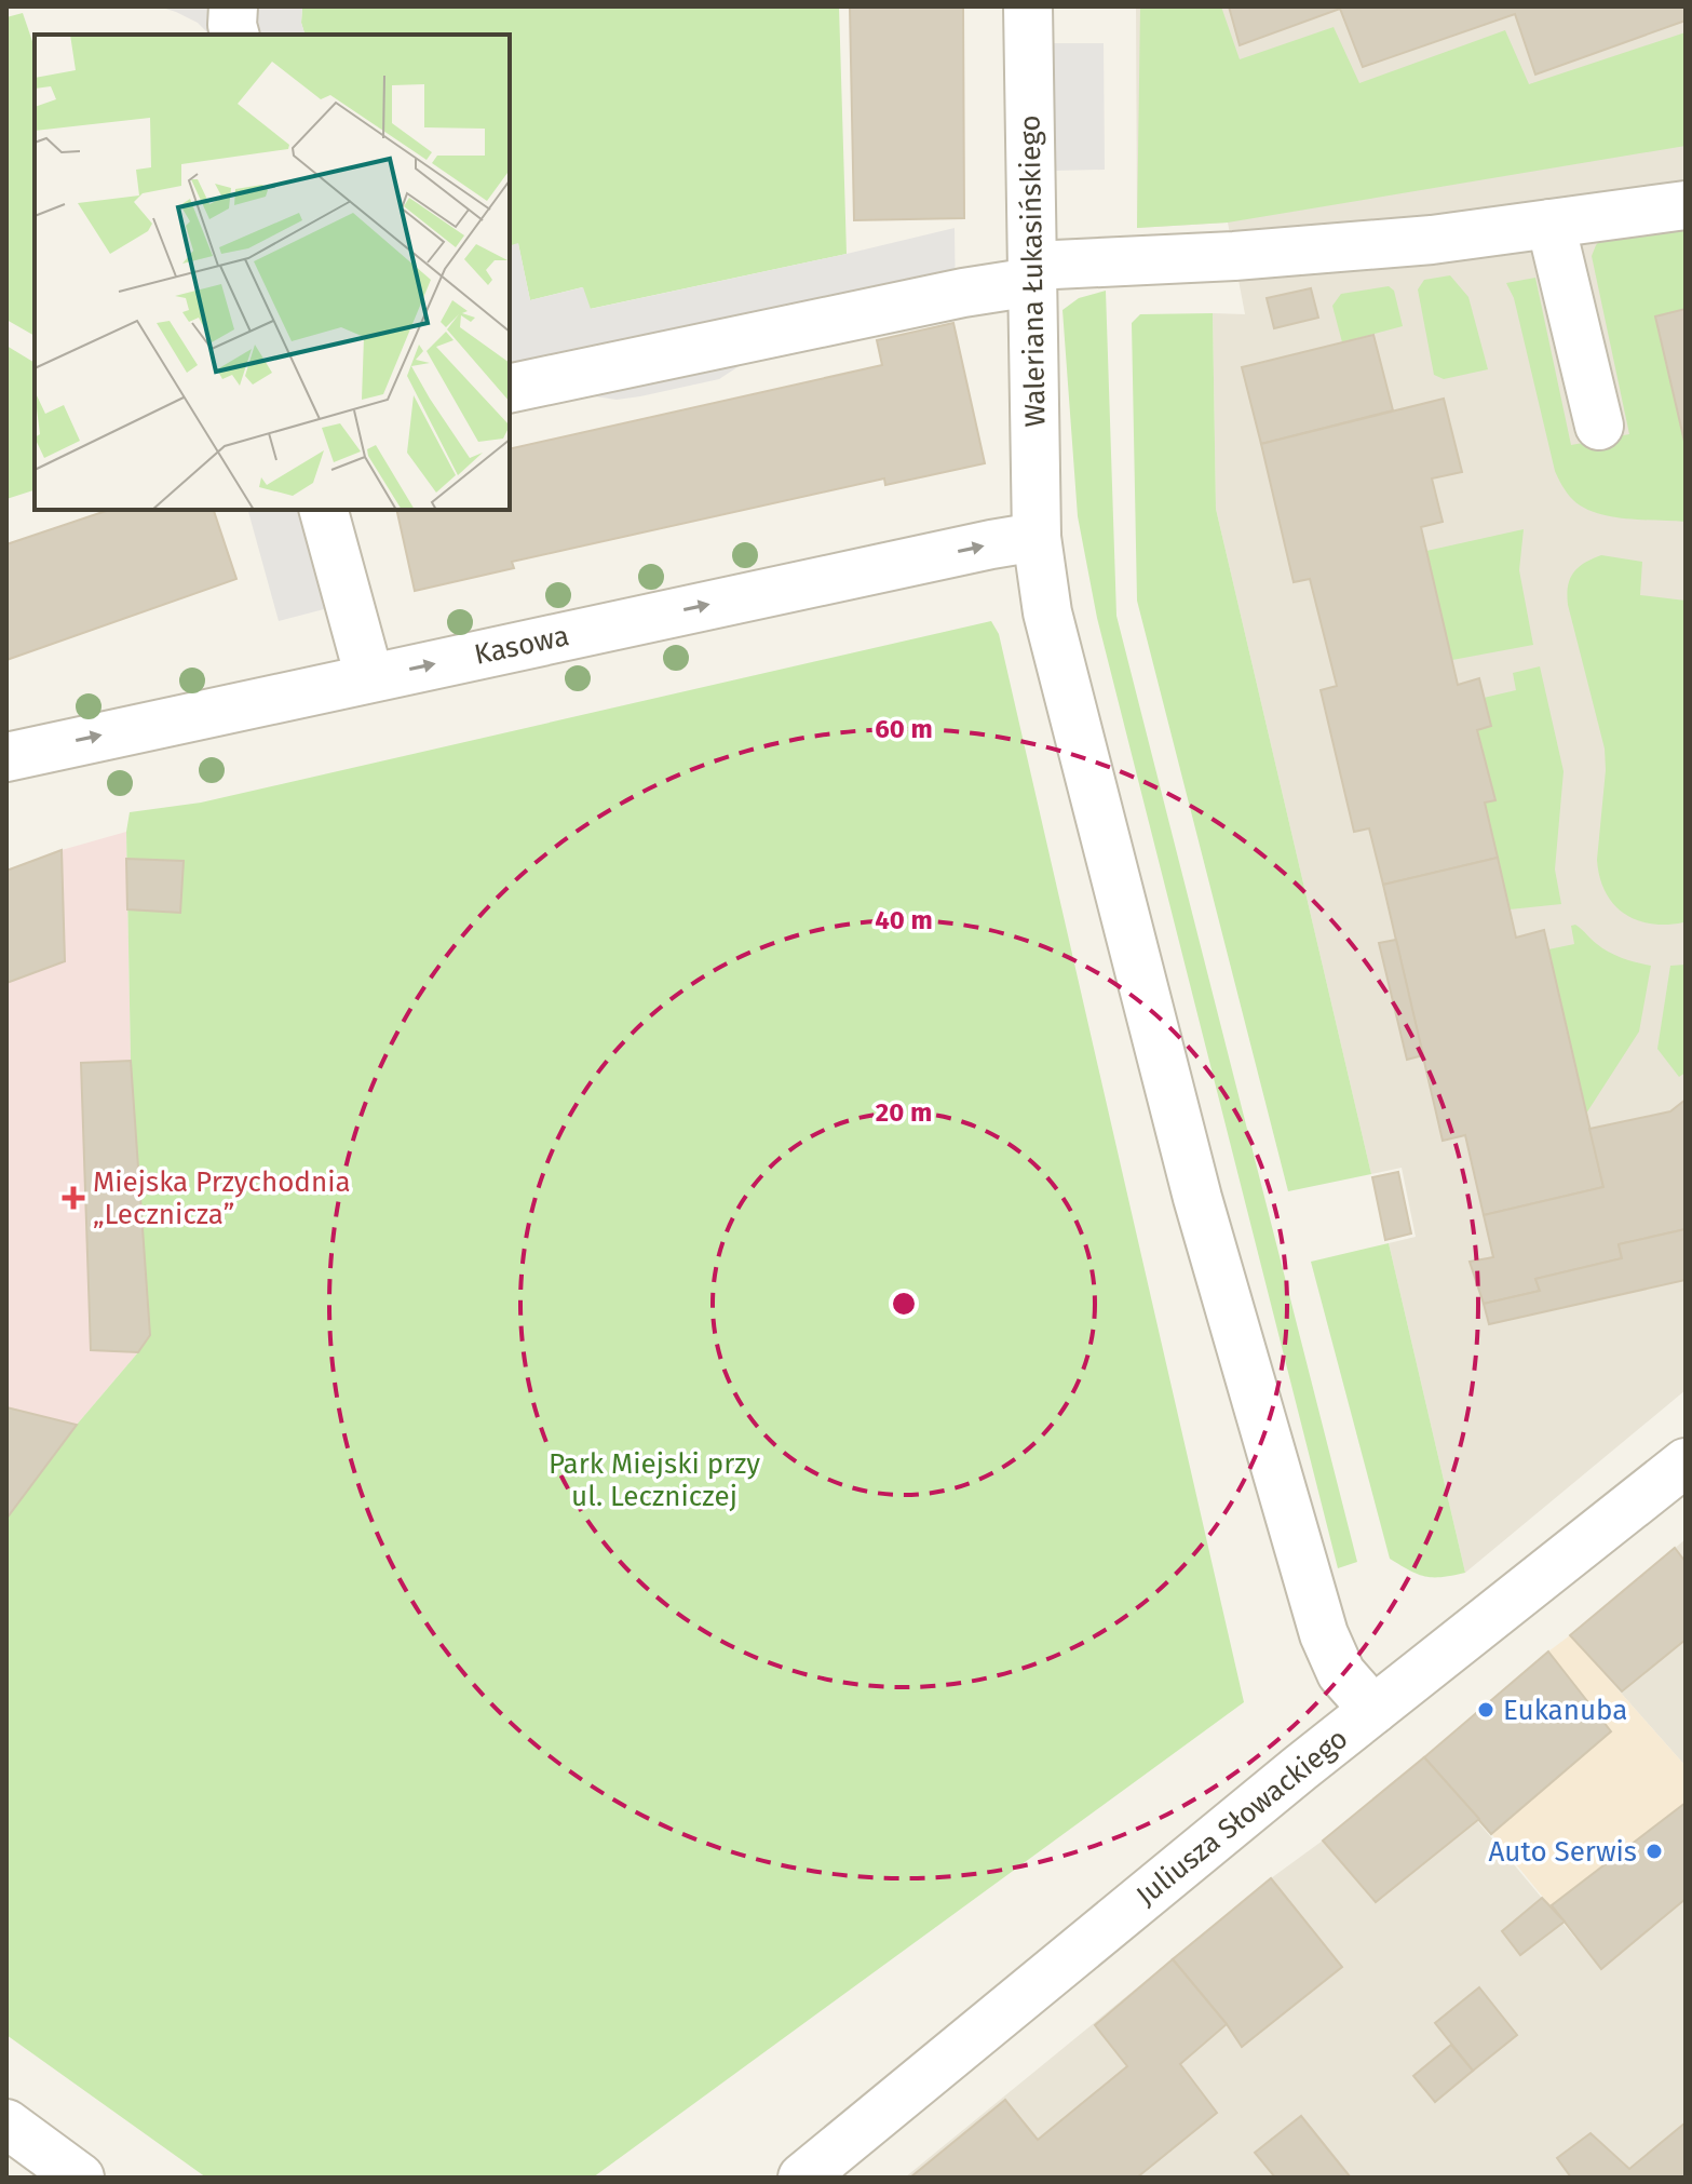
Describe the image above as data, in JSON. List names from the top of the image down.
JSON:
{
  "streets": {
    "street": ["Waleriana Łukasińskiego", "Kasowa", "Juliusza Słowackiego"]
  },
  "crossings": [
    ["Waleriana Łukasińskiego", "Kasowa"],
    ["Waleriana Łukasińskiego", "Juliusza Słowackiego"]
  ],
  "parks": ["Park Miejski przy ul. Leczniczej"],
  "places": {
    "health": ["Miejska Przychodnia „Lecznicza”"],
    "other": ["Eukanuba", "Auto Serwis"]
  },
  "rings": ["60 m", "40 m", "20 m"]
}
